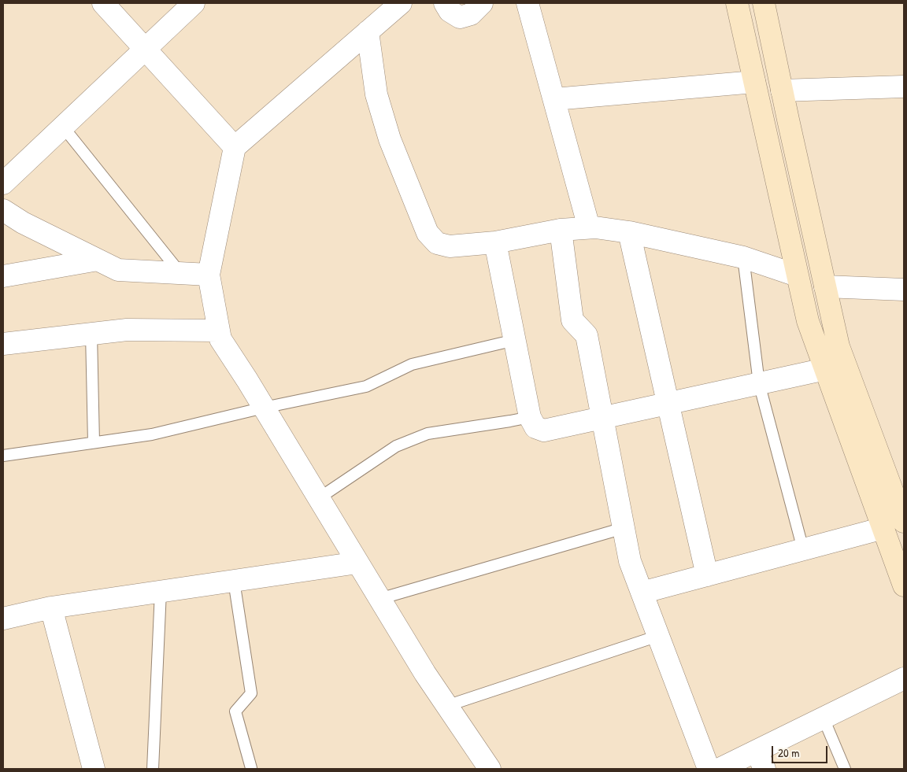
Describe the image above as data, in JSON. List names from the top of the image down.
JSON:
{
  "scale_bar": "20 m"
}
